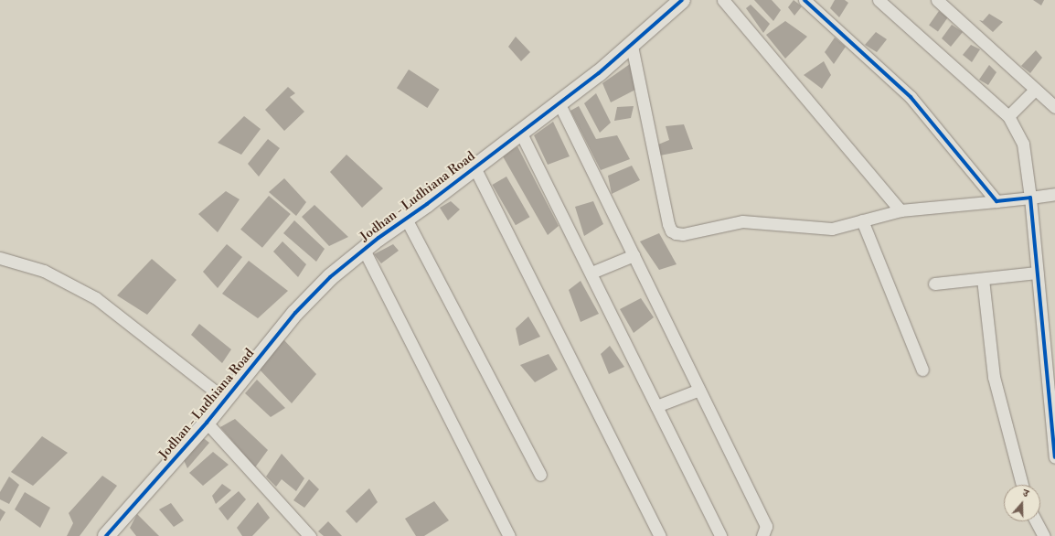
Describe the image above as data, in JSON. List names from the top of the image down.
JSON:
{
  "streets": {
    "street": ["Jodhan - Ludhiana Road"]
  },
  "north": "top"
}
